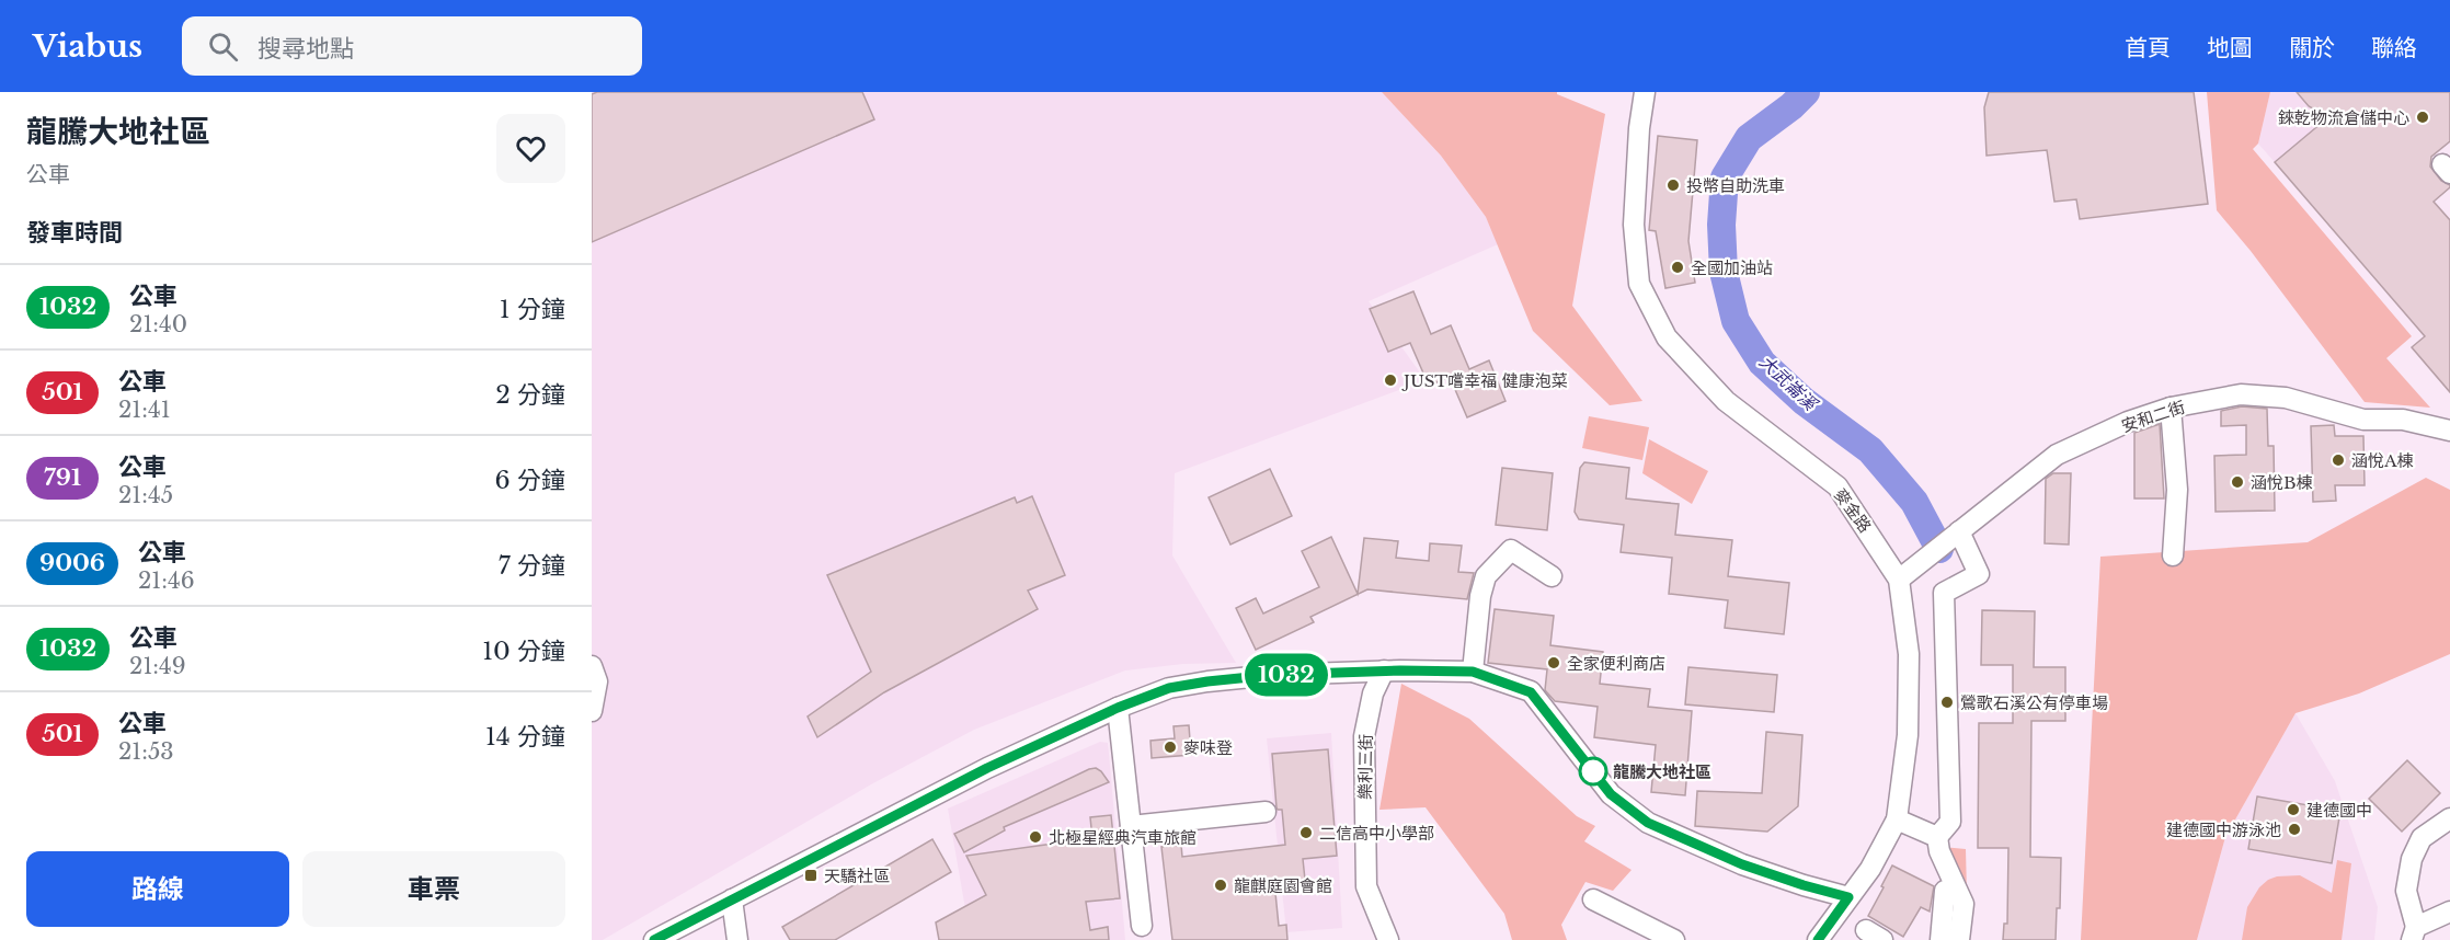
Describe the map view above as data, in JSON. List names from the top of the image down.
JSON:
{
  "streets": {
    "street": ["安和二街", "麥金路", "樂利三街"]
  },
  "crossings": [
    ["安和二街", "麥金路"]
  ],
  "water": ["大武崙溪"],
  "places": {
    "other": [
      "錸乾物流倉儲中心",
      "投幣自助洗車",
      "全國加油站",
      "JUST嚐幸福 健康泡菜",
      "涵悅A棟",
      "涵悅B棟",
      "全家便利商店",
      "鶯歌石溪公有停車場",
      "麥味登",
      "龍騰大地社區",
      "建德國中",
      "建德國中游泳池",
      "二信高中小學部",
      "北極星經典汽車旅館",
      "龍麒庭園會館"
    ],
    "transit": ["天驕社區"]
  },
  "lines": ["bus line 1032"],
  "page": {
    "header": "Viabus",
    "search": "搜尋地點",
    "nav": [
      "首頁",
      "地圖",
      "關於",
      "聯絡"
    ],
    "heading": [
      ["龍騰大地社區", "公車"],
      "發車時間"
    ],
    "on_map": "1032",
    "list": [
      {
        "mark": "1032",
        "name": "公車",
        "note": "21:40",
        "value": "1 分鐘"
      },
      {
        "mark": "501",
        "name": "公車",
        "note": "21:41",
        "value": "2 分鐘"
      },
      {
        "mark": "791",
        "name": "公車",
        "note": "21:45",
        "value": "6 分鐘"
      },
      {
        "mark": "9006",
        "name": "公車",
        "note": "21:46",
        "value": "7 分鐘"
      },
      {
        "mark": "1032",
        "name": "公車",
        "note": "21:49",
        "value": "10 分鐘"
      },
      {
        "mark": "501",
        "name": "公車",
        "note": "21:53",
        "value": "14 分鐘"
      }
    ],
    "buttons": ["路線", "車票"]
  }
}
